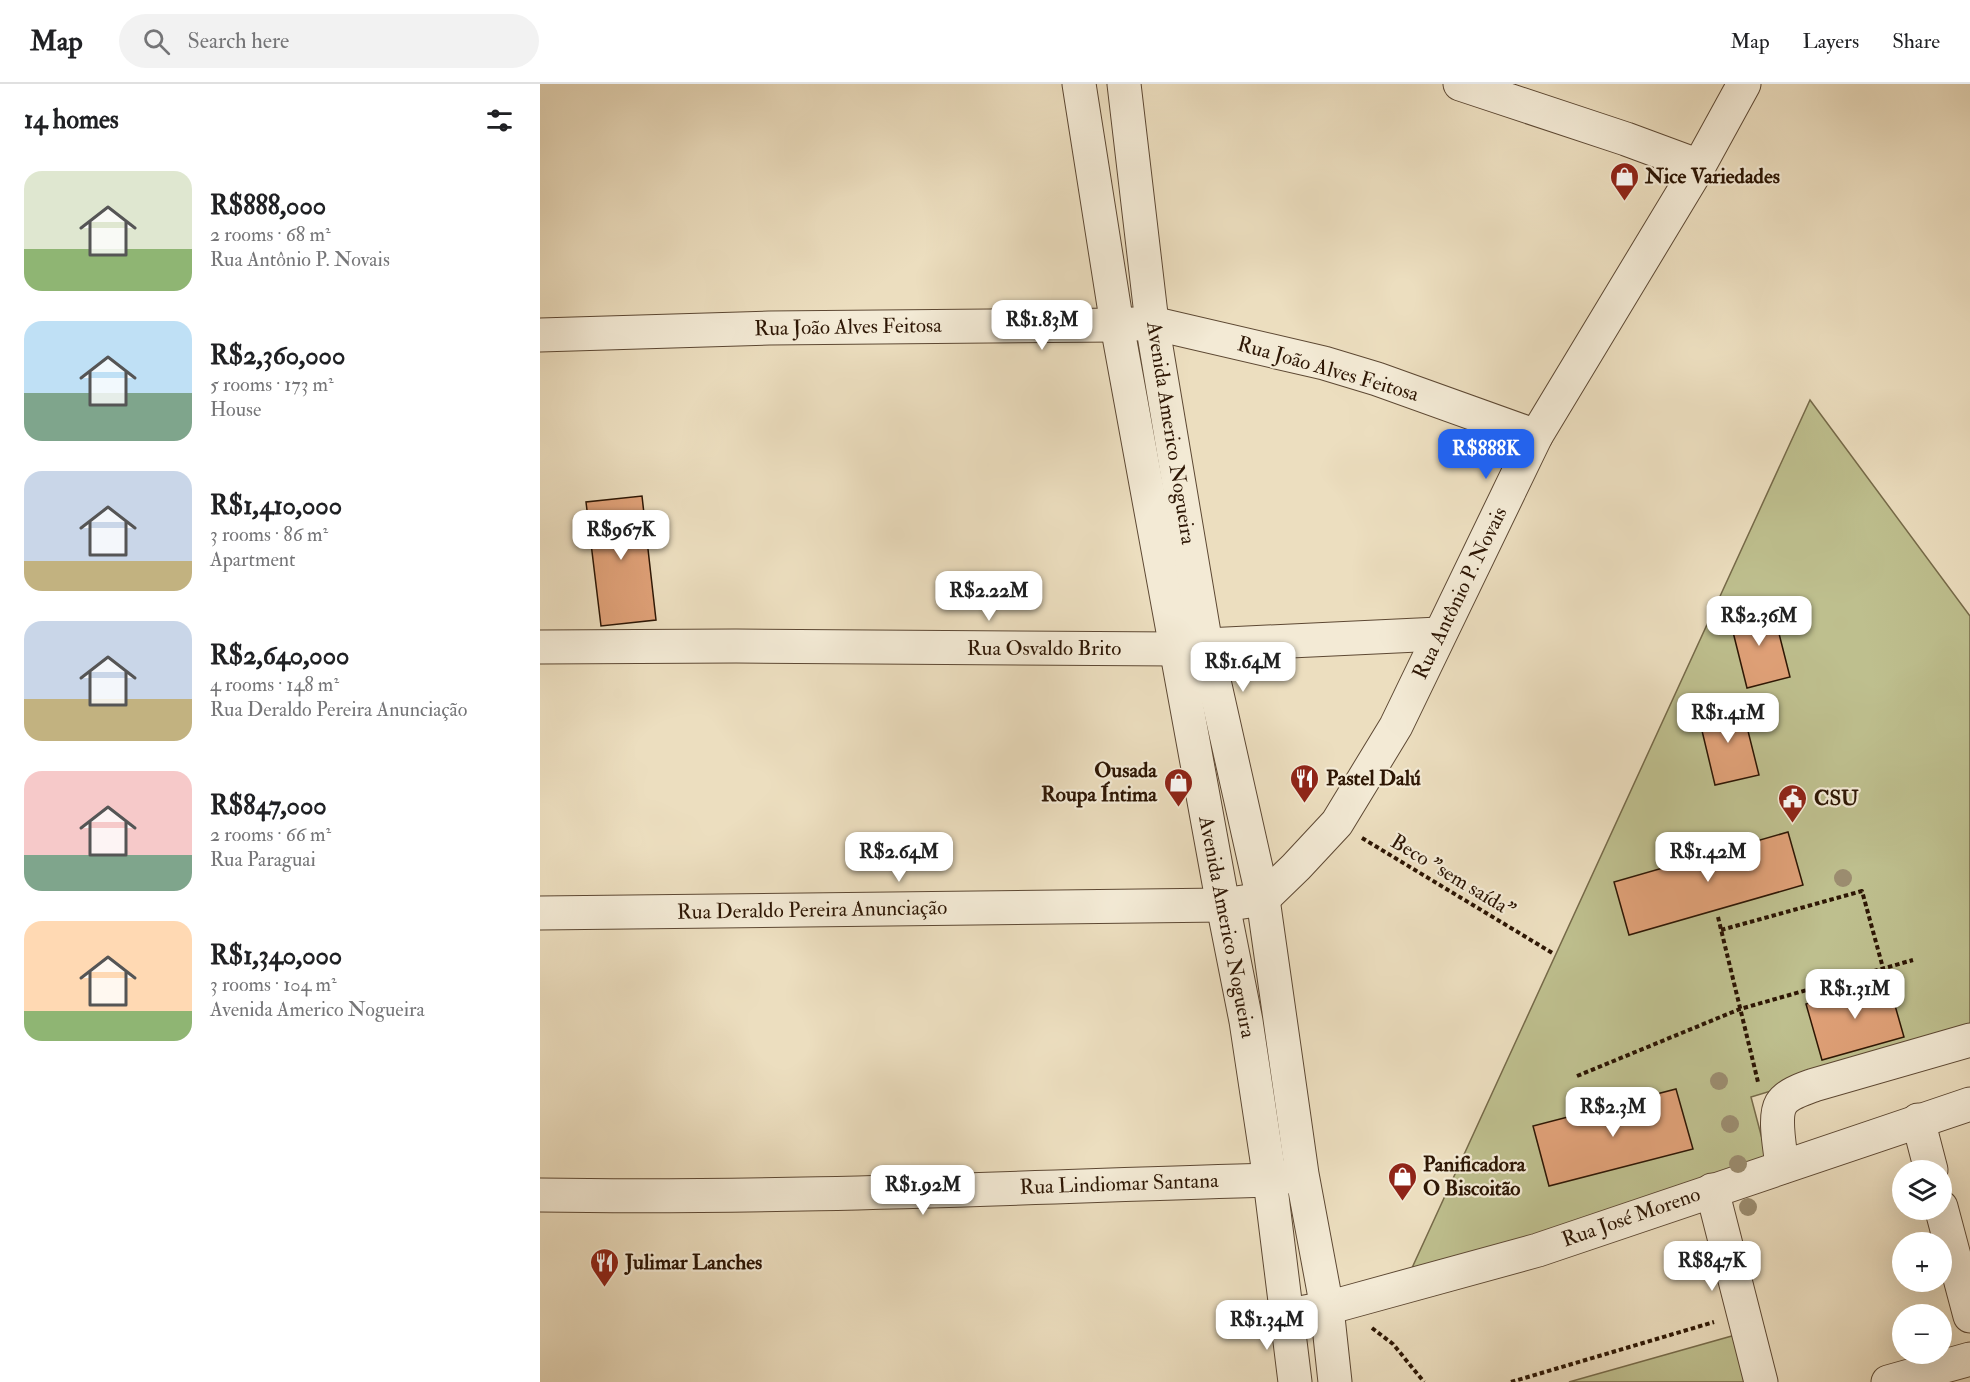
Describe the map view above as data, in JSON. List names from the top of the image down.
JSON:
{
  "streets": {
    "street": [
      "Rua João Alves Feitosa",
      "Avenida Americo Nogueira",
      "Rua Antônio P. Novais",
      "Rua Osvaldo Brito",
      "Rua Deraldo Pereira Anunciação",
      "Rua Lindiomar Santana",
      "Rua José Moreno"
    ],
    "path": ["Beco \"sem saída\""]
  },
  "crossings": [
    ["Rua João Alves Feitosa", "Avenida Americo Nogueira"],
    ["Rua João Alves Feitosa", "Rua Antônio P. Novais"],
    ["Avenida Americo Nogueira", "Rua Antônio P. Novais"],
    ["Avenida Americo Nogueira", "Rua Osvaldo Brito"],
    ["Avenida Americo Nogueira", "Rua Deraldo Pereira Anunciação"],
    ["Avenida Americo Nogueira", "Rua Lindiomar Santana"],
    ["Avenida Americo Nogueira", "Rua José Moreno"],
    ["Rua Antônio P. Novais", "Rua Osvaldo Brito"],
    ["Rua Antônio P. Novais", "Beco \"sem saída\""],
    ["Rua Antônio P. Novais", "Rua Deraldo Pereira Anunciação"]
  ],
  "places": {
    "shop": ["Nice Variedades", "Ousada Roupa Íntima", "Panificadora O Biscoitão"],
    "restaurant": ["Pastel Dalú", "Julimar Lanches"],
    "public building": ["CSU"]
  },
  "page": {
    "header": "Map",
    "search": "Search here",
    "nav": ["Map", "Layers", "Share"],
    "heading": "14 homes",
    "list": [
      {
        "name": "R$888,000",
        "note": "2 rooms · 68 m² · Rua Antônio P. Novais"
      },
      {
        "name": "R$2,360,000",
        "note": "5 rooms · 173 m² · House"
      },
      {
        "name": "R$1,410,000",
        "note": "3 rooms · 86 m² · Apartment"
      },
      {
        "name": "R$2,640,000",
        "note": "4 rooms · 148 m² · Rua Deraldo Pereira Anunciação"
      },
      {
        "name": "R$847,000",
        "note": "2 rooms · 66 m² · Rua Paraguai"
      },
      {
        "name": "R$1,340,000",
        "note": "3 rooms · 104 m² · Avenida Americo Nogueira"
      }
    ],
    "price": [
      "R$1.83M",
      "R$888K",
      "R$967K",
      "R$2.22M",
      "R$2.36M",
      "R$1.64M",
      "R$1.41M",
      "R$2.64M",
      "R$1.42M",
      "R$1.31M",
      "R$2.3M",
      "R$1.92M",
      "R$847K",
      "R$1.34M"
    ],
    "map_buttons": ["+", "−"]
  }
}
